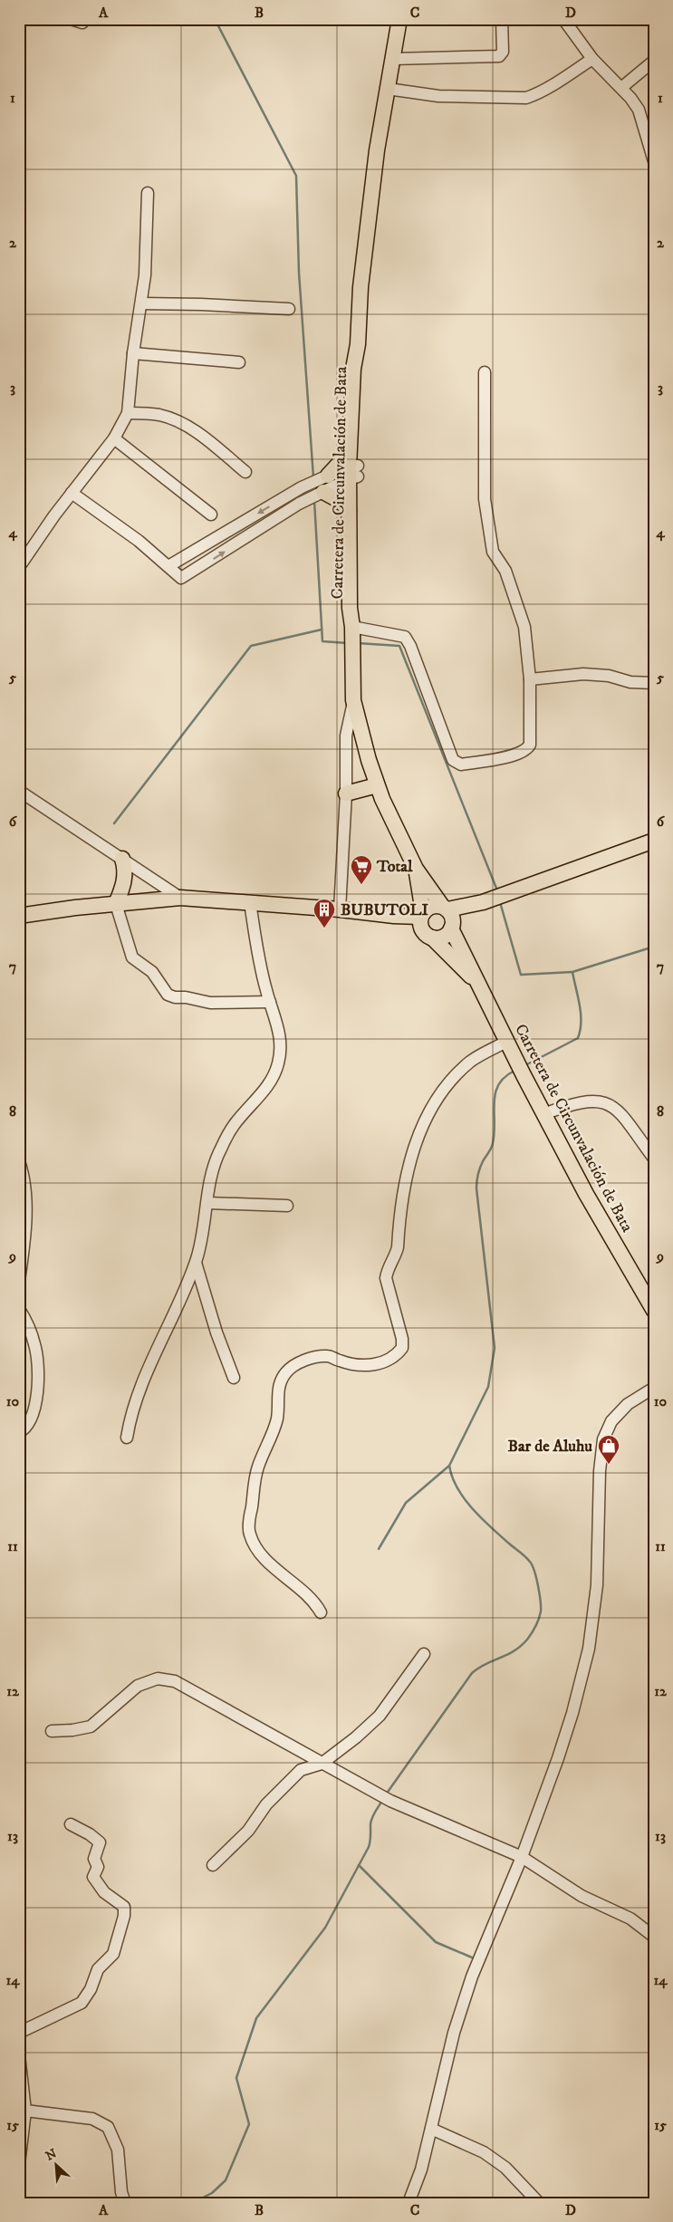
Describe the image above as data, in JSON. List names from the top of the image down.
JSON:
{
  "streets": {
    "main road": ["Carretera de Circunvalación de Bata"]
  },
  "places": {
    "supermarket": ["Total"],
    "building": ["BUBUTOLI"],
    "shop": ["Bar de Aluhu"]
  },
  "north": "top left",
  "grid": {
    "columns": [
      "A",
      "B",
      "C",
      "D"
    ],
    "rows": [
      "1",
      "2",
      "3",
      "4",
      "5",
      "6",
      "7",
      "8",
      "9",
      "10",
      "11",
      "12",
      "13",
      "14",
      "15"
    ]
  }
}
